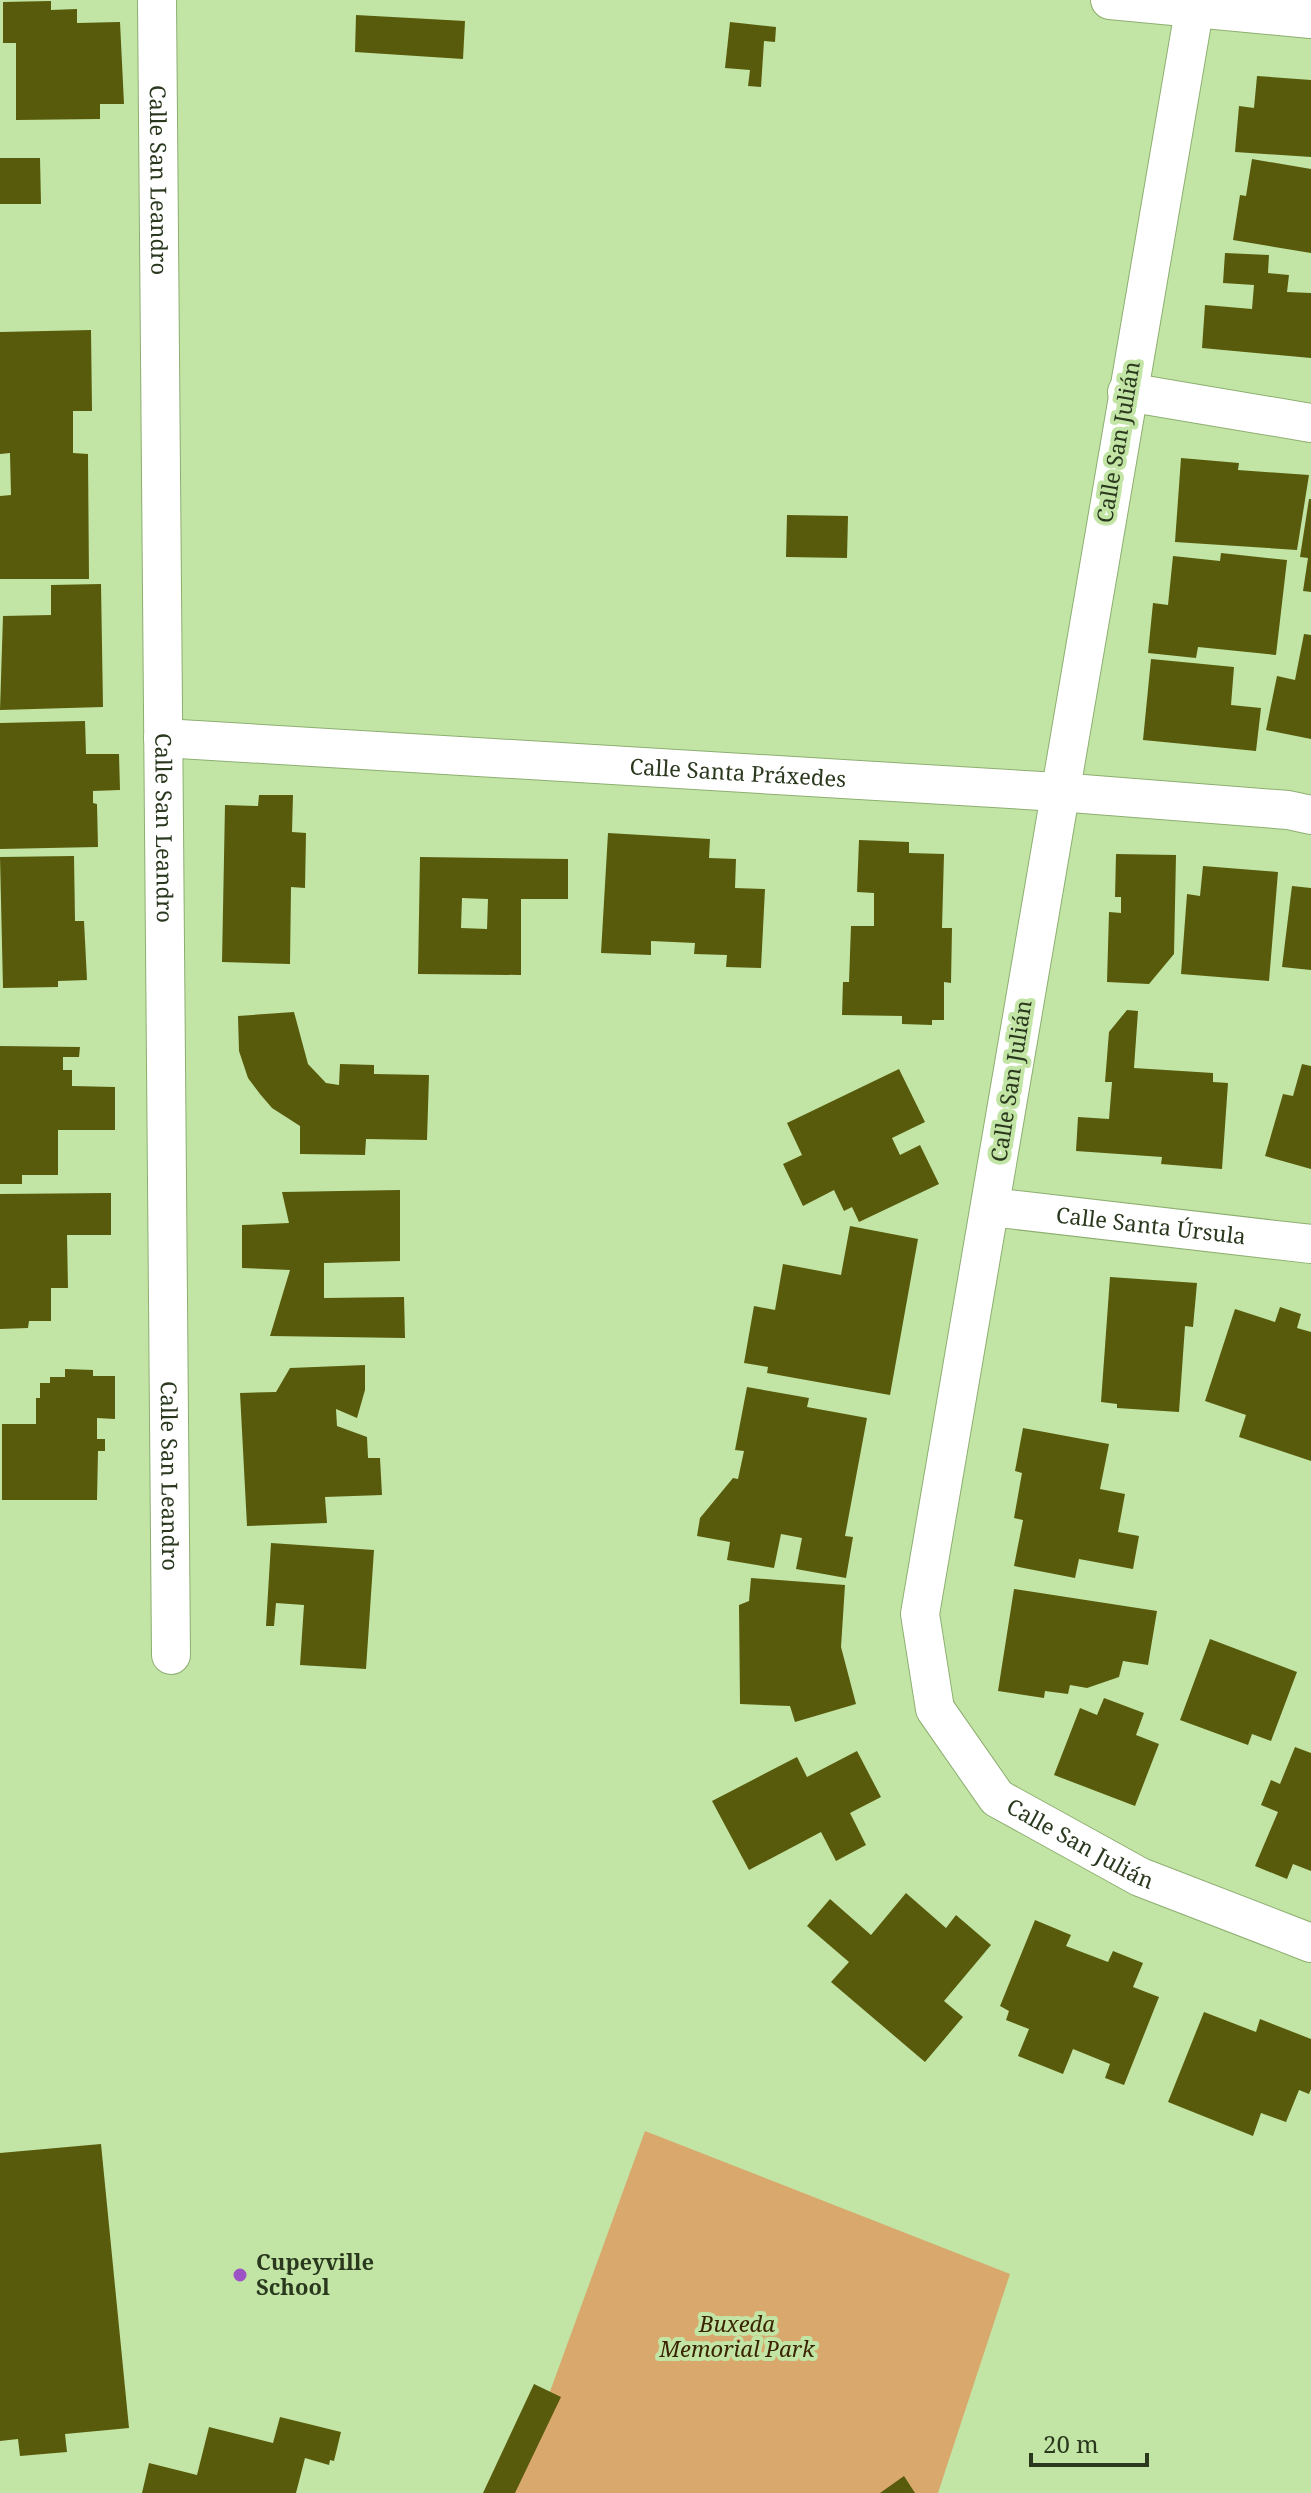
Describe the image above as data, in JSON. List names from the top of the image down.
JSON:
{
  "streets": {
    "street": [
      "Calle San Leandro",
      "Calle San Julián",
      "Calle Santa Práxedes",
      "Calle Santa Úrsula"
    ]
  },
  "crossings": [
    ["Calle San Leandro", "Calle Santa Práxedes"],
    ["Calle San Julián", "Calle Santa Práxedes"],
    ["Calle San Julián", "Calle Santa Úrsula"]
  ],
  "parks": ["Buxeda Memorial Park"],
  "places": ["Cupeyville School"],
  "scale_bar": "20 m"
}
